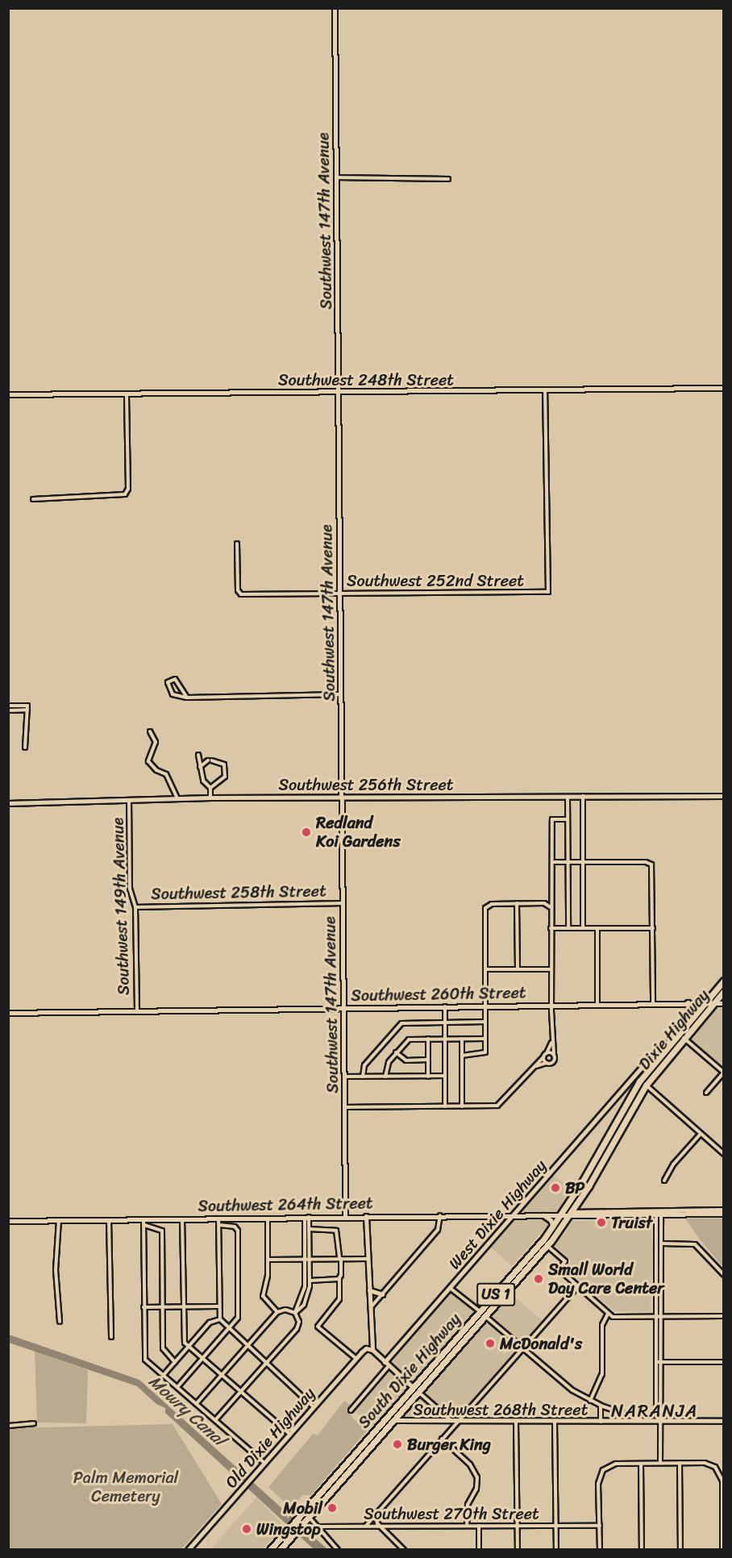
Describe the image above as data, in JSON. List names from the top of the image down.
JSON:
{
  "streets": {
    "highway": ["Dixie Highway", "US 1", "South Dixie Highway"],
    "street": [
      "Southwest 147th Avenue",
      "Southwest 248th Street",
      "Southwest 252nd Street",
      "Southwest 256th Street",
      "Southwest 258th Street",
      "Southwest 149th Avenue",
      "Southwest 260th Street",
      "Southwest 264th Street",
      "West Dixie Highway",
      "Southwest 268th Street",
      "Old Dixie Highway",
      "Southwest 270th Street"
    ]
  },
  "crossings": [
    ["Southwest 147th Avenue", "Southwest 248th Street"],
    ["Southwest 147th Avenue", "Southwest 252nd Street"],
    ["Southwest 147th Avenue", "Southwest 256th Street"],
    ["Southwest 147th Avenue", "Southwest 258th Street"],
    ["Southwest 147th Avenue", "Southwest 260th Street"],
    ["Southwest 147th Avenue", "Southwest 264th Street"],
    ["Southwest 248th Street", "Southwest 252nd Street"],
    ["Southwest 256th Street", "Southwest 149th Avenue"],
    ["Southwest 258th Street", "Southwest 149th Avenue"],
    ["Southwest 149th Avenue", "Southwest 260th Street"],
    ["Southwest 260th Street", "Dixie Highway"],
    ["Dixie Highway", "West Dixie Highway"],
    ["Dixie Highway", "South Dixie Highway"],
    ["Southwest 264th Street", "West Dixie Highway"],
    ["Southwest 264th Street", "South Dixie Highway"],
    ["West Dixie Highway", "South Dixie Highway"],
    ["US 1", "South Dixie Highway"],
    ["South Dixie Highway", "Southwest 268th Street"]
  ],
  "districts": ["NARANJA"],
  "water": ["Mowry Canal"],
  "parks": ["Palm Memorial Cemetery"],
  "places": [
    "Redland Koi Gardens",
    "BP",
    "Truist",
    "Small World Day Care Center",
    "McDonald's",
    "Burger King",
    "Mobil",
    "Wingstop"
  ]
}
